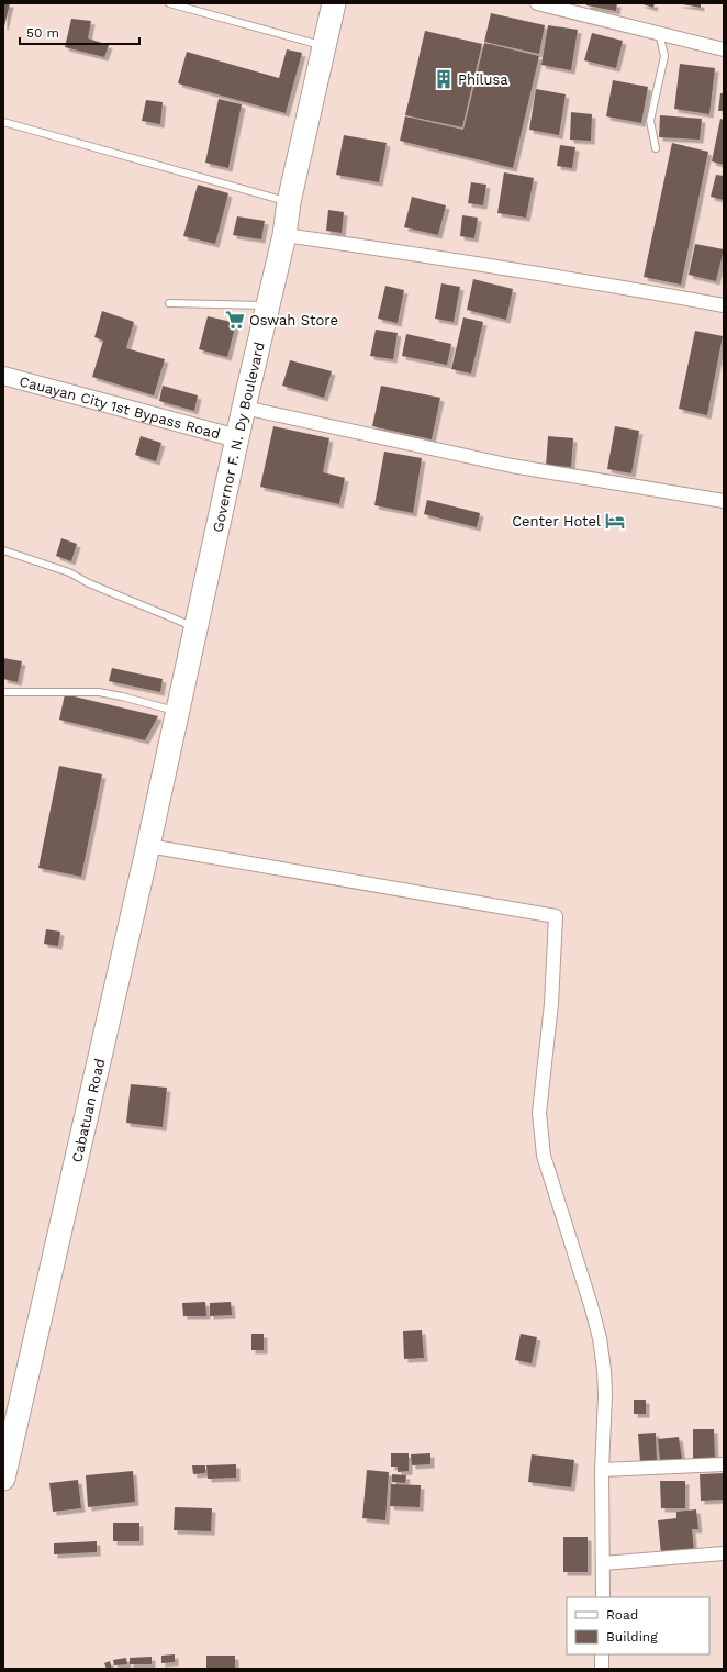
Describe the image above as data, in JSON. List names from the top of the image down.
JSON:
{
  "streets": {
    "highway": ["Governor F. N. Dy Boulevard", "Cabatuan Road"],
    "main road": ["Cauayan City 1st Bypass Road"]
  },
  "crossings": [
    ["Cauayan City 1st Bypass Road", "Governor F. N. Dy Boulevard"],
    ["Governor F. N. Dy Boulevard", "Cabatuan Road"]
  ],
  "places": {
    "building": ["Philusa"],
    "supermarket": ["Oswah Store"],
    "hotel": ["Center Hotel"]
  },
  "legend": ["Road", "Building"],
  "scale_bar": "50 m"
}
